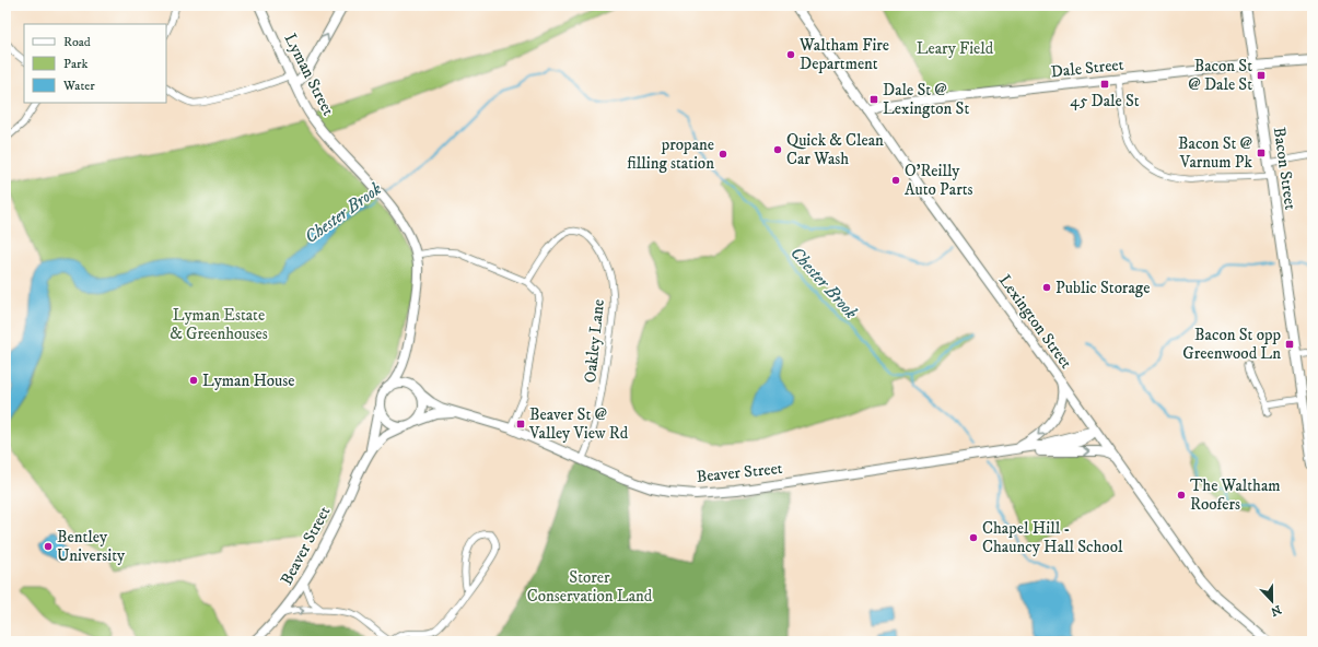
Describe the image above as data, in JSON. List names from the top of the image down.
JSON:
{
  "streets": {
    "main road": [
      "Dale Street",
      "Lyman Street",
      "Bacon Street",
      "Lexington Street",
      "Beaver Street"
    ],
    "street": ["Oakley Lane"]
  },
  "crossings": [
    ["Dale Street", "Bacon Street"],
    ["Dale Street", "Lexington Street"],
    ["Lyman Street", "Beaver Street"],
    ["Lexington Street", "Beaver Street"],
    ["Oakley Lane", "Beaver Street"]
  ],
  "water": ["Chester Brook"],
  "parks": ["Leary Field", "Lyman Estate & Greenhouses", "Storer Conservation Land"],
  "places": {
    "other": [
      "Waltham Fire Department",
      "Quick & Clean Car Wash",
      "propane filling station",
      "O'Reilly Auto Parts",
      "Public Storage",
      "Lyman House",
      "The Waltham Roofers",
      "Chapel Hill - Chauncy Hall School",
      "Bentley University"
    ],
    "transit": [
      "Bacon St @ Dale St",
      "45 Dale St",
      "Dale St @ Lexington St",
      "Bacon St @ Varnum Pk",
      "Bacon St opp Greenwood Ln",
      "Beaver St @ Valley View Rd"
    ]
  },
  "legend": ["Road", "Park", "Water"],
  "north": "bottom"
}
